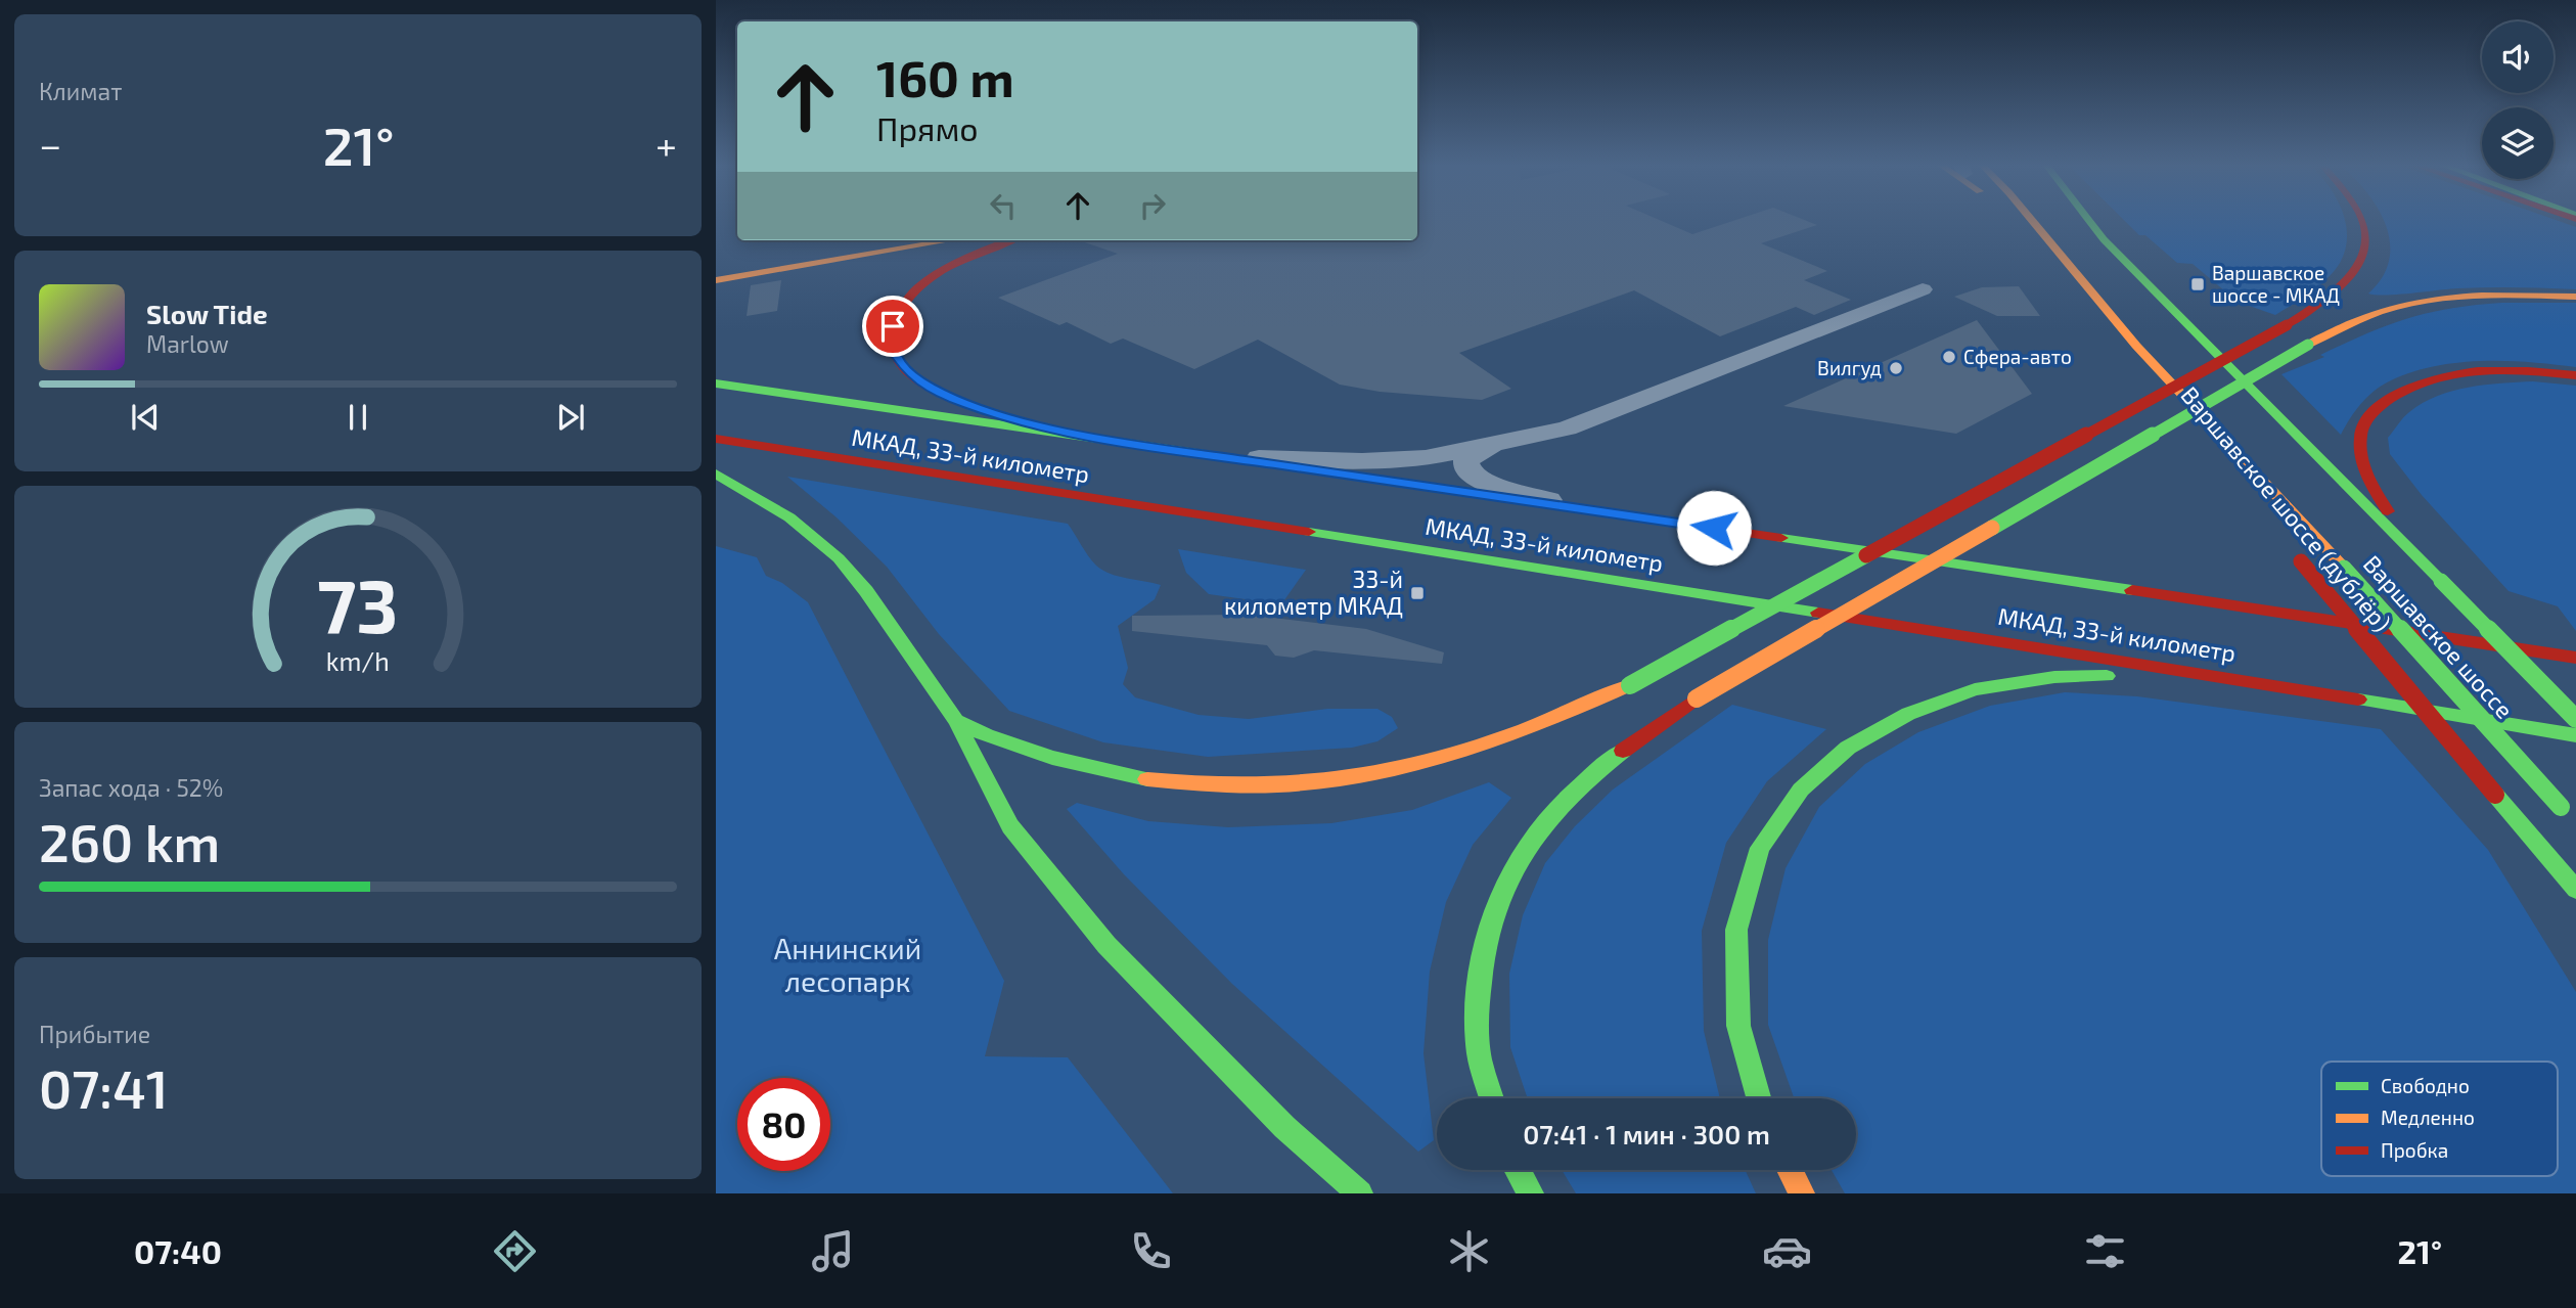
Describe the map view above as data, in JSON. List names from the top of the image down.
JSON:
{
  "streets": {
    "main road": ["МКАД, 33-й километр", "Варшавское шоссе (дублёр)", "Варшавское шоссе"]
  },
  "parks": ["Аннинский лесопарк"],
  "places": {
    "transit": ["Варшавское шоссе - МКАД", "33-й километр МКАД"],
    "other": ["Сфера-авто", "Вилгуд"]
  },
  "legend": ["Свободно", "Медленно", "Пробка"],
  "page": {
    "tile": [
      "Климат",
      ["Запас хода · 52%", "260 km"],
      ["Прибытие", "07:41"]
    ],
    "turn": ["160 m", "Прямо"],
    "heat": ["−", "21°", "+"],
    "song": ["Slow Tide", "Marlow"],
    "limit": "80",
    "trip": "07:41 · 1 мин · 300 m",
    "tabs": ["07:40", "21°"],
    "gauge": ["73", "km/h"]
  }
}
